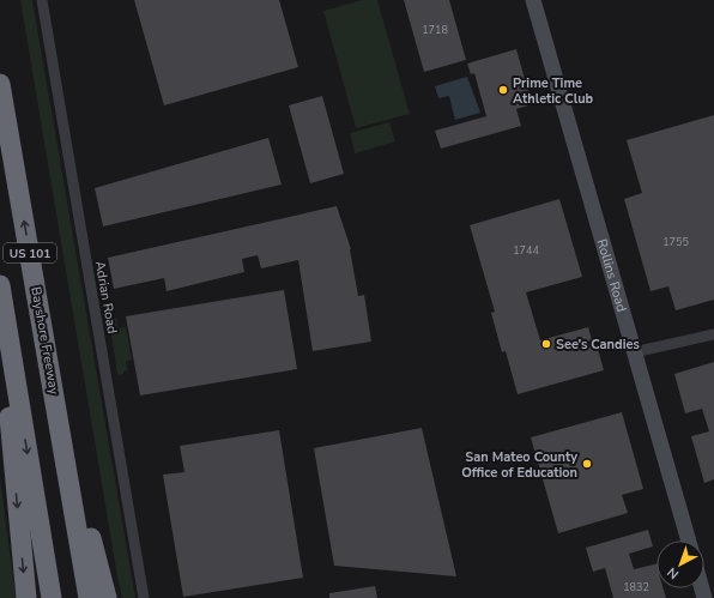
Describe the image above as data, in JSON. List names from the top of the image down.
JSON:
{
  "streets": {
    "highway": ["US 101", "Bayshore Freeway"],
    "main road": ["Rollins Road"],
    "street": ["Adrian Road"]
  },
  "places": ["Prime Time Athletic Club", "See’s Candies", "San Mateo County Office of Education"],
  "house_numbers": [
    "1718",
    "1755",
    "1744",
    "1832"
  ],
  "north": "bottom left"
}
